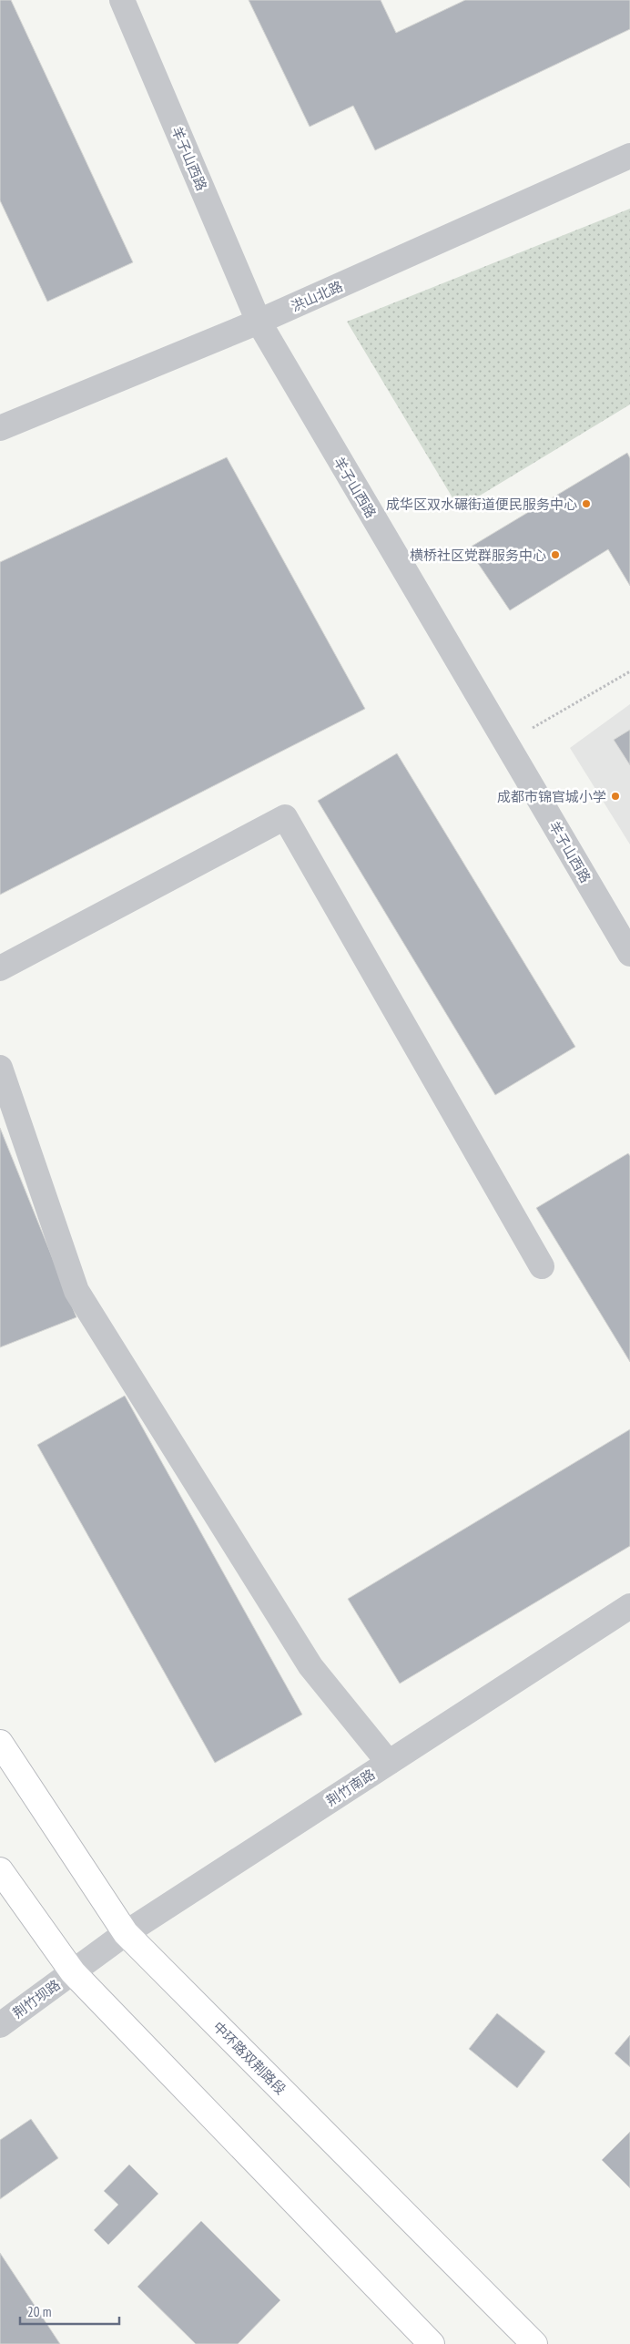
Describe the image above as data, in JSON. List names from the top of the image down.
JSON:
{
  "streets": {
    "main road": ["中环路双荆路段"],
    "street": [
      "羊子山西路",
      "洪山北路",
      "荆竹南路",
      "荆竹坝路"
    ]
  },
  "crossings": [
    ["羊子山西路", "洪山北路"],
    ["荆竹南路", "荆竹坝路"],
    ["荆竹南路", "中环路双荆路段"]
  ],
  "places": ["成华区双水碾街道便民服务中心", "横桥社区党群服务中心", "成都市锦官城小学"],
  "scale_bar": "20 m"
}
